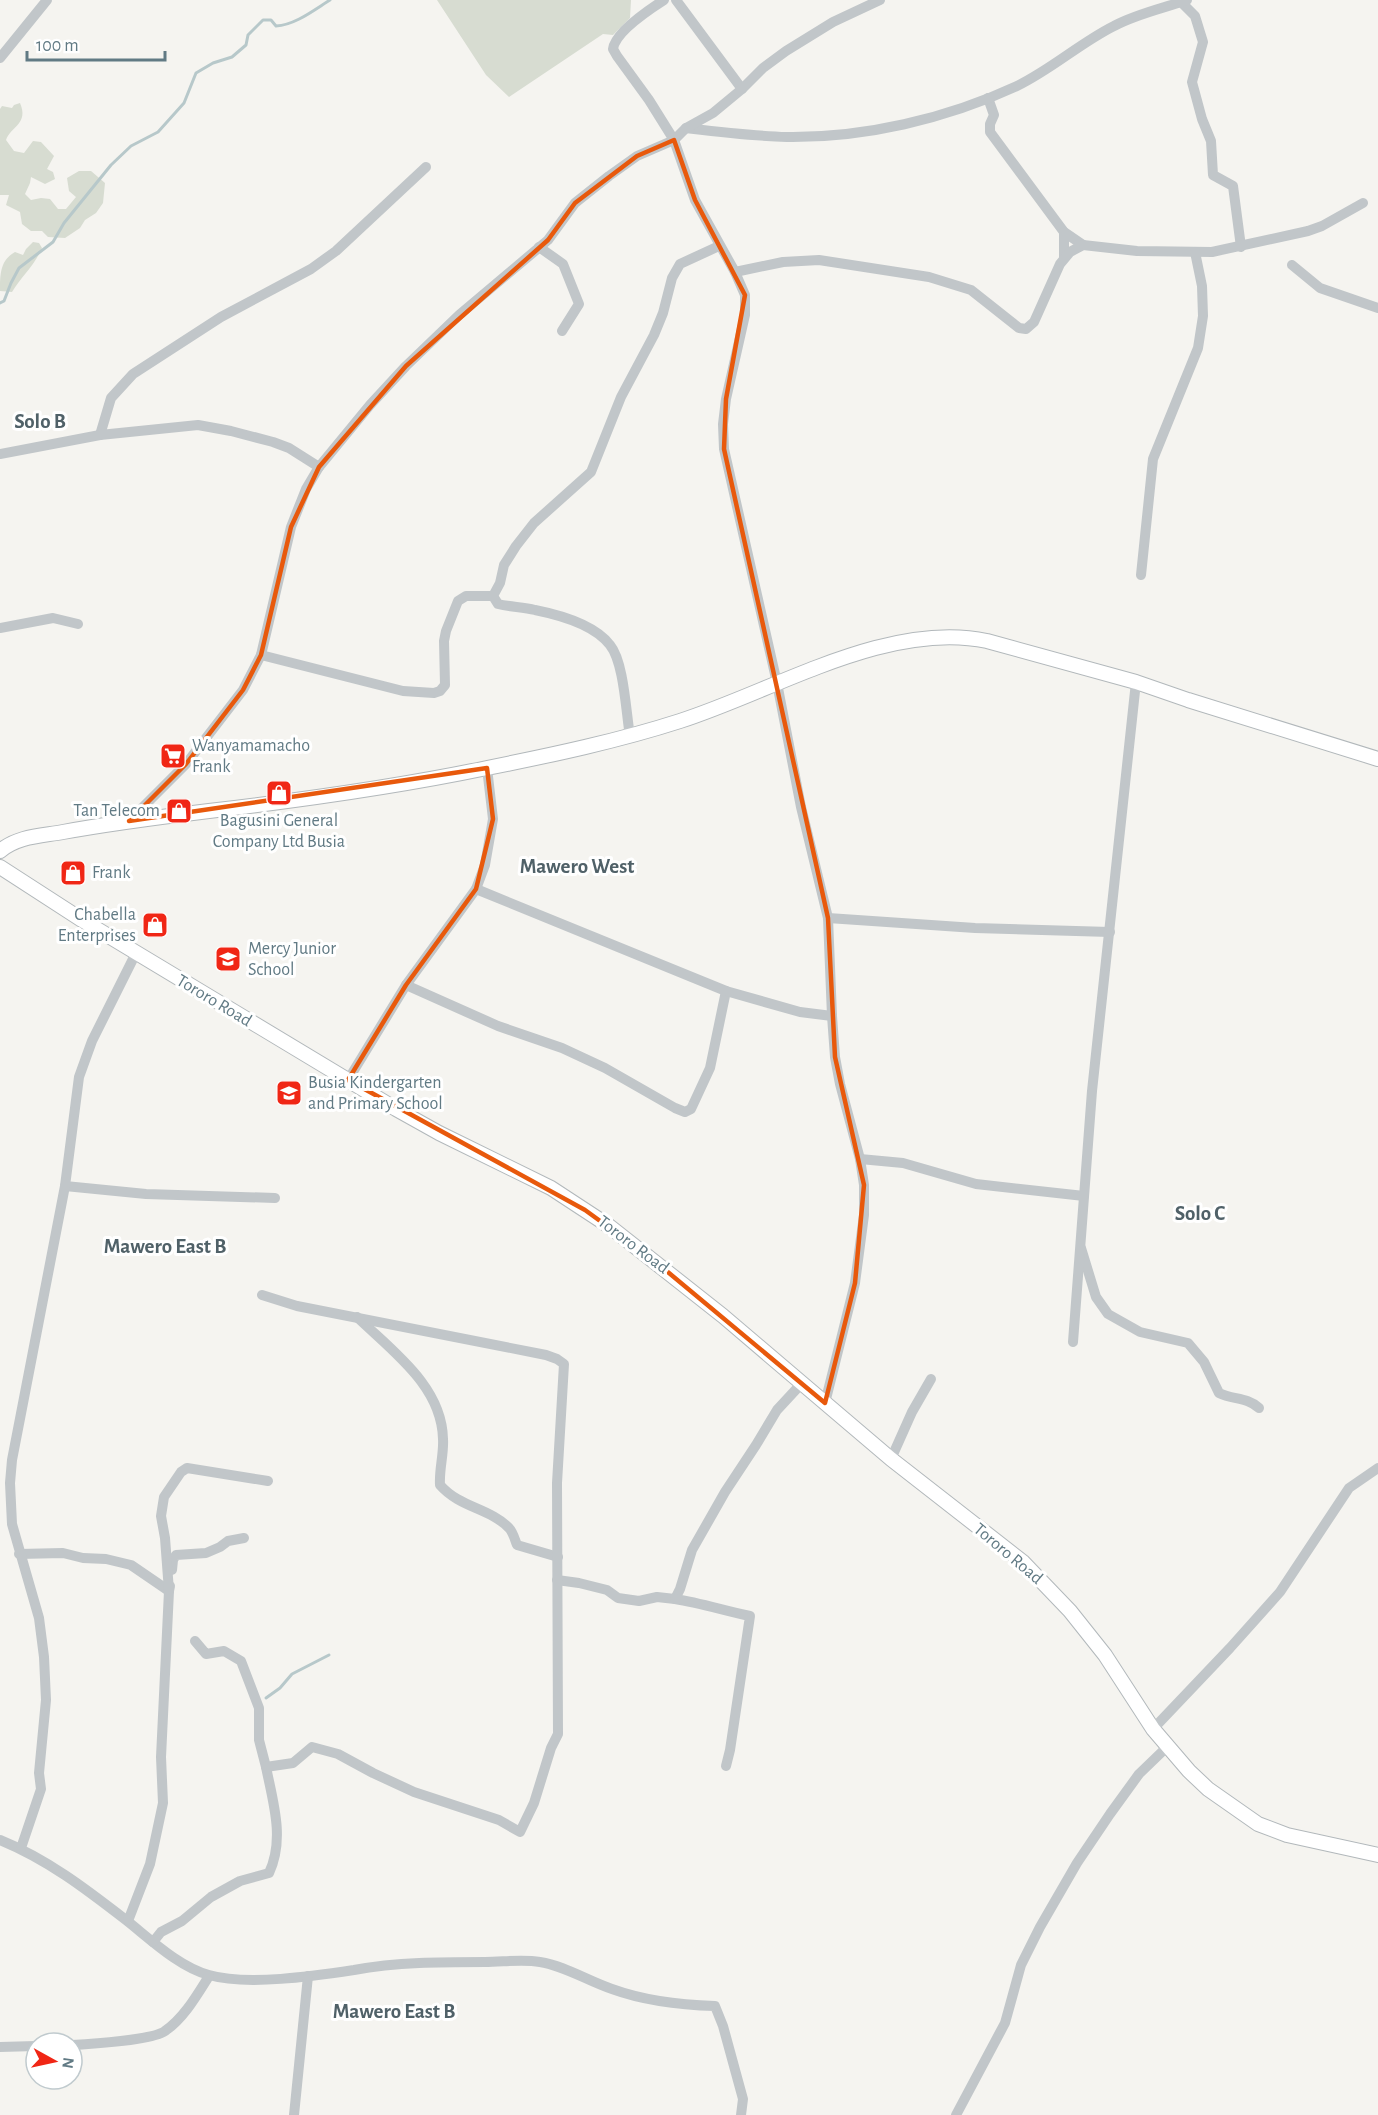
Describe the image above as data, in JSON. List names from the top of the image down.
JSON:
{
  "streets": {
    "main road": ["Tororo Road"]
  },
  "districts": [
    "Solo B",
    "Mawero West",
    "Solo C",
    "Mawero East B",
    "Mawero East B"
  ],
  "places": {
    "supermarket": ["Wanyamamacho Frank"],
    "shop": [
      "Bagusini General Company Ltd Busia",
      "Tan Telecom",
      "Frank",
      "Chabella Enterprises"
    ],
    "school or university": ["Mercy Junior School", "Busia Kindergarten and Primary School"]
  },
  "scale_bar": "100 m",
  "north": "right"
}
